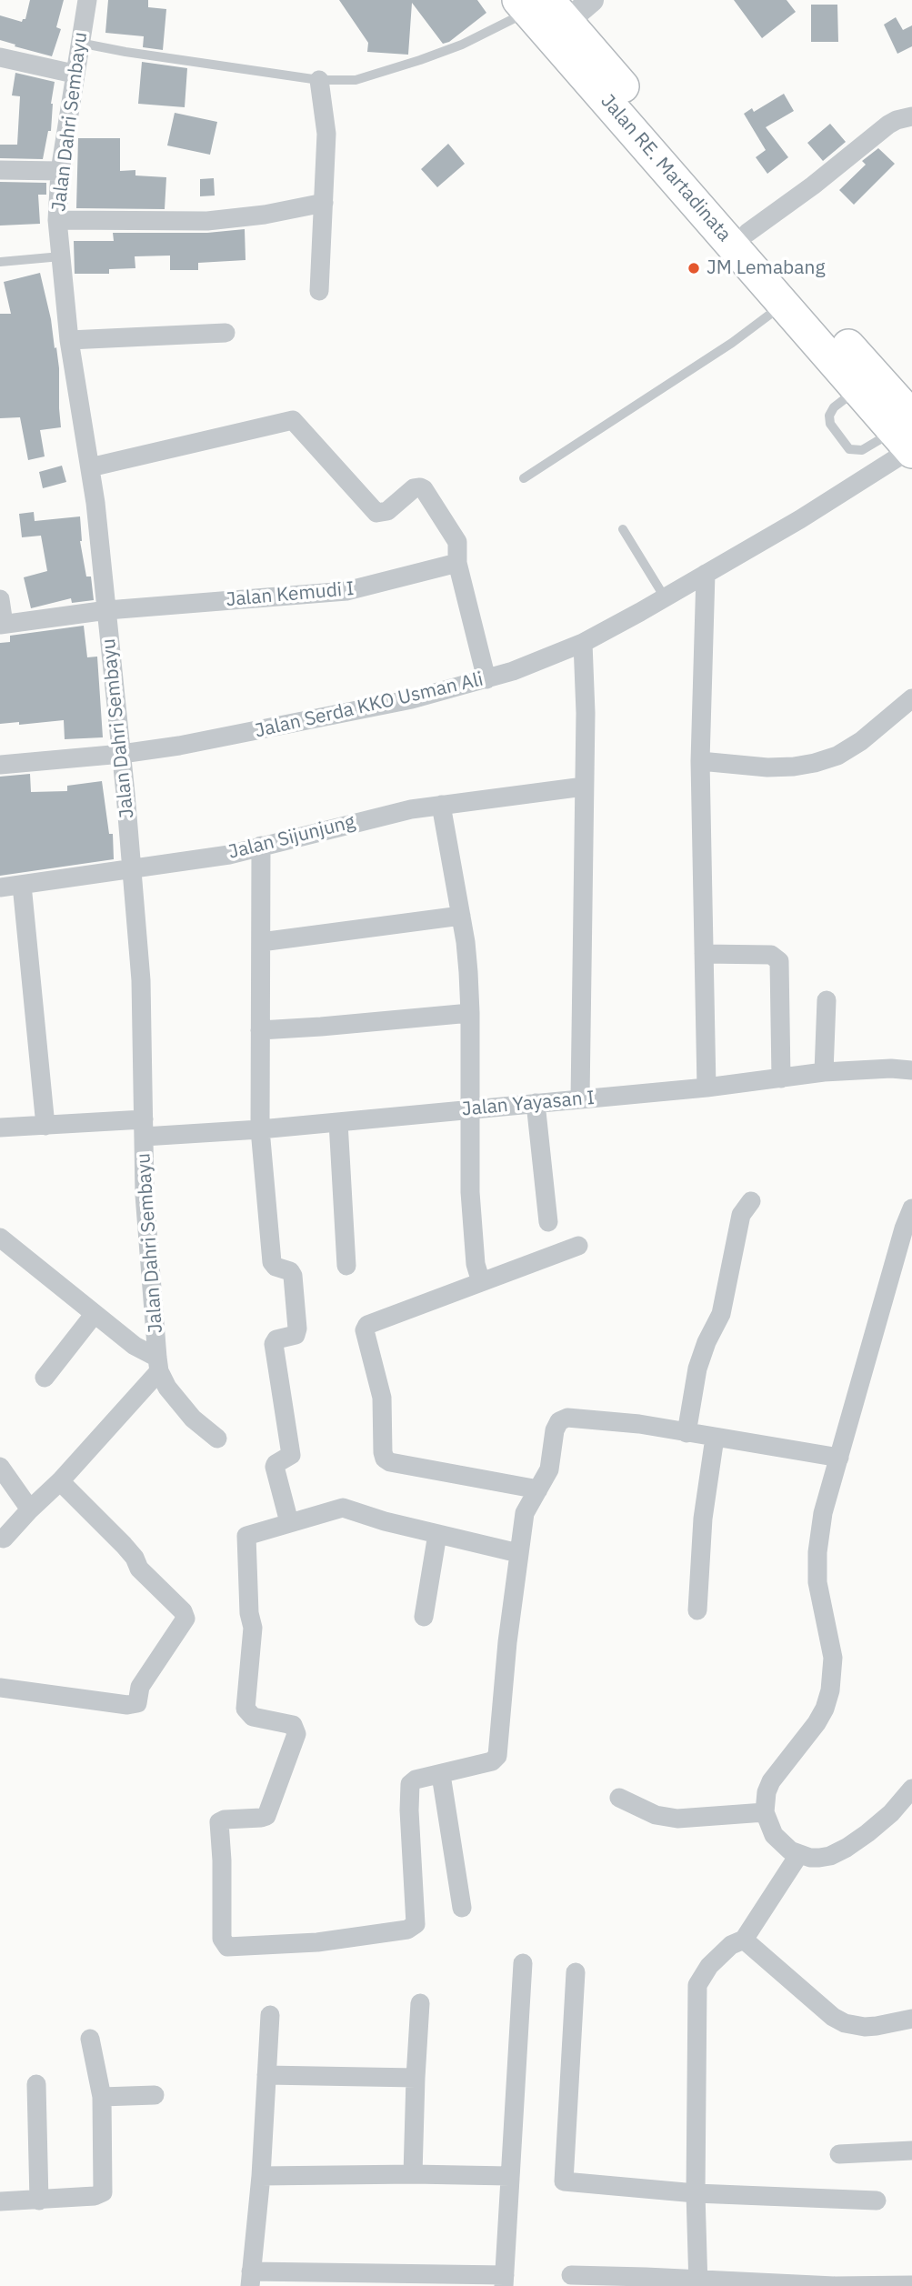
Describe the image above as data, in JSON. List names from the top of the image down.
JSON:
{
  "streets": {
    "highway": ["Jalan RE. Martadinata"],
    "street": [
      "Jalan Dahri Sembayu",
      "Jalan Kemudi I",
      "Jalan Serda KKO Usman Ali",
      "Jalan Sijunjung",
      "Jalan Yayasan I"
    ]
  },
  "crossings": [
    ["Jalan Dahri Sembayu", "Jalan Kemudi I"],
    ["Jalan Dahri Sembayu", "Jalan Serda KKO Usman Ali"],
    ["Jalan Dahri Sembayu", "Jalan Sijunjung"],
    ["Jalan Dahri Sembayu", "Jalan Yayasan I"],
    ["Jalan RE. Martadinata", "Jalan Serda KKO Usman Ali"]
  ],
  "places": ["JM Lemabang"]
}
